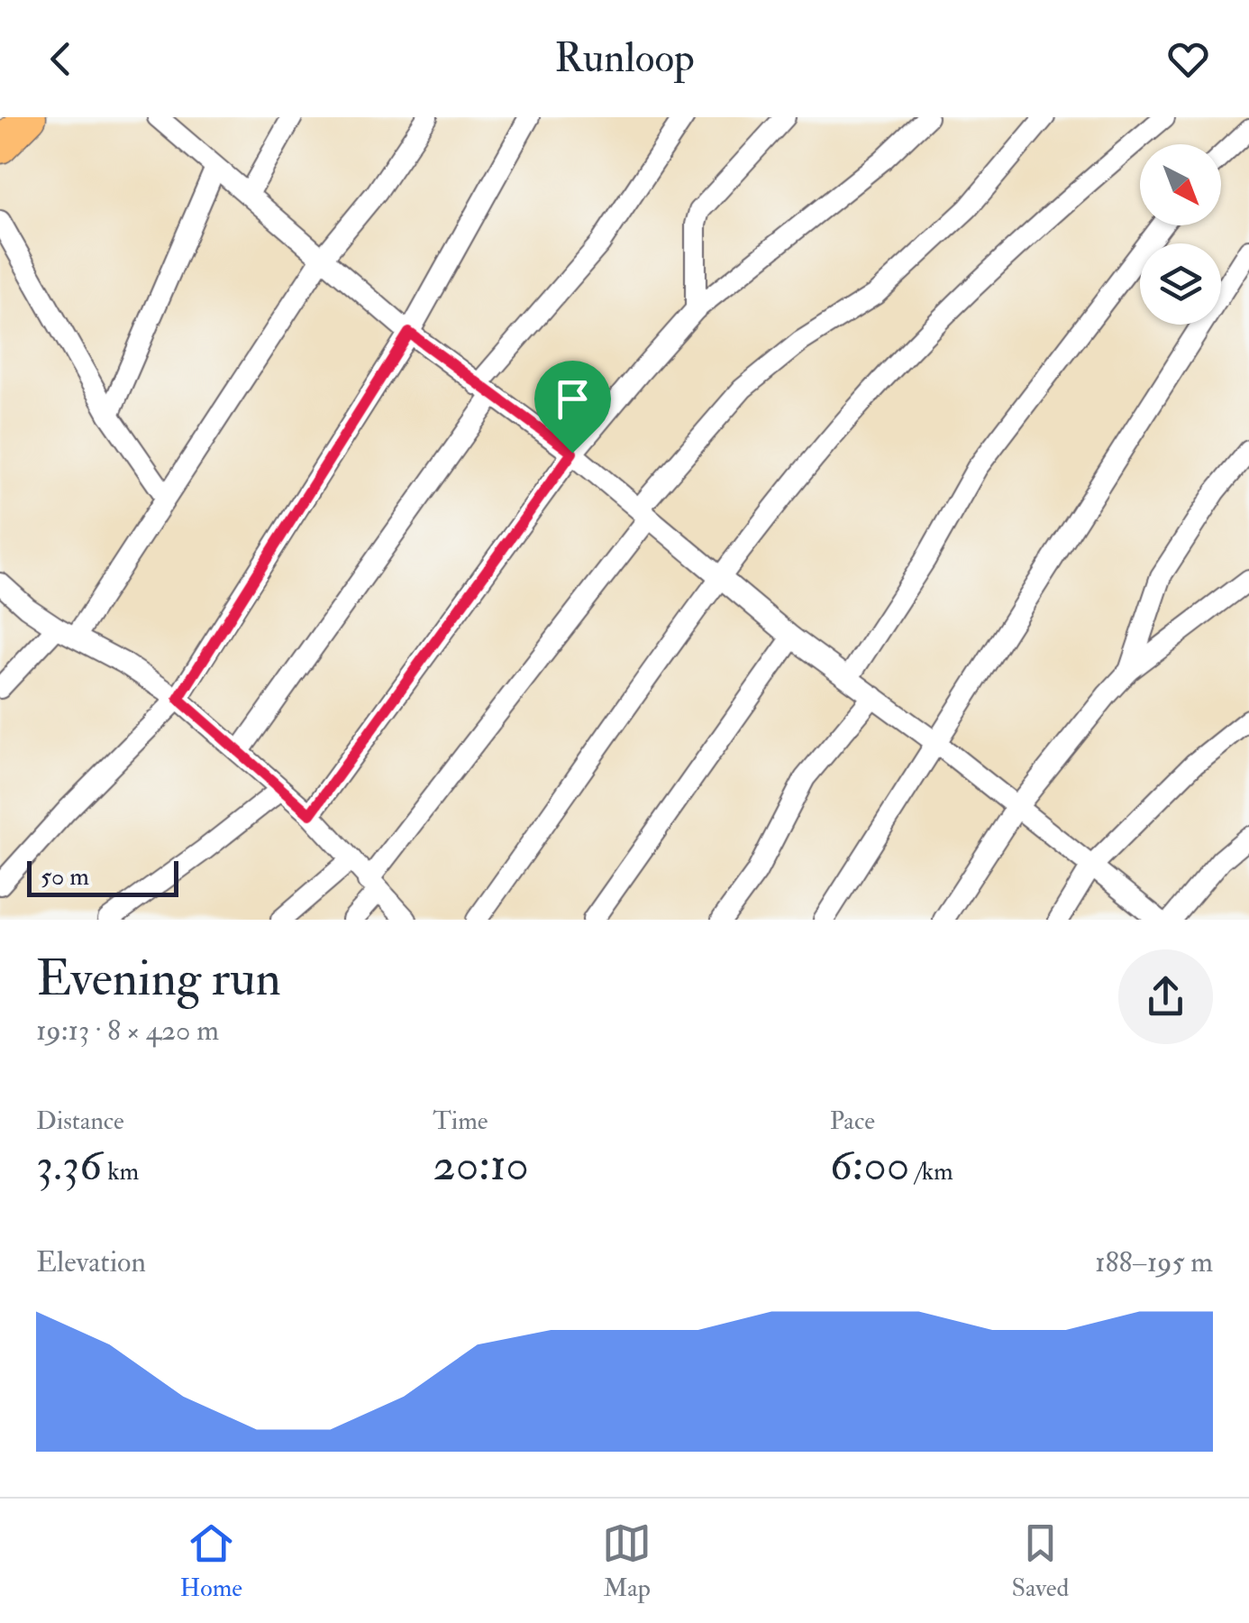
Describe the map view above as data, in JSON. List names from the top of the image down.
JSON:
{
  "scale_bar": "50 m",
  "north": "bottom right",
  "page": {
    "header": "Runloop",
    "scale": "50 m",
    "heading": ["Evening run", "19:13 · 8 × 420 m"],
    "stats": [
      ["Distance", "3.36 km"],
      ["Time", "20:10"],
      ["Pace", "6:00 /km"]
    ],
    "chart": ["Elevation", "188–195 m"],
    "tabs": ["Home", "Map", "Saved"]
  }
}
